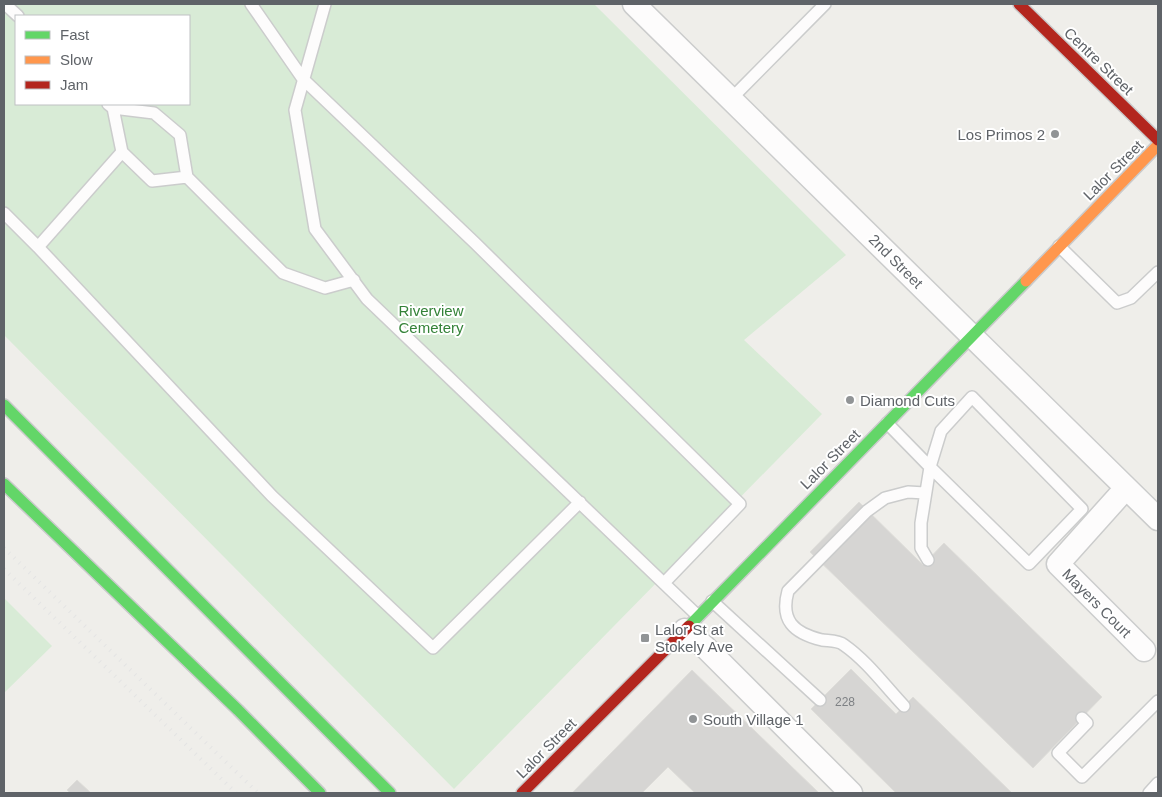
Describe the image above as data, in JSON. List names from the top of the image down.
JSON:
{
  "streets": {
    "main road": ["Centre Street", "Lalor Street"],
    "street": ["2nd Street", "Mayers Court"]
  },
  "crossings": [
    ["Lalor Street", "2nd Street"],
    ["2nd Street", "Mayers Court"]
  ],
  "parks": ["Riverview Cemetery"],
  "places": {
    "other": ["Los Primos 2", "Diamond Cuts", "South Village 1"],
    "transit": ["Lalor St at Stokely Ave"]
  },
  "house_numbers": ["228"],
  "legend": ["Fast", "Slow", "Jam"]
}
